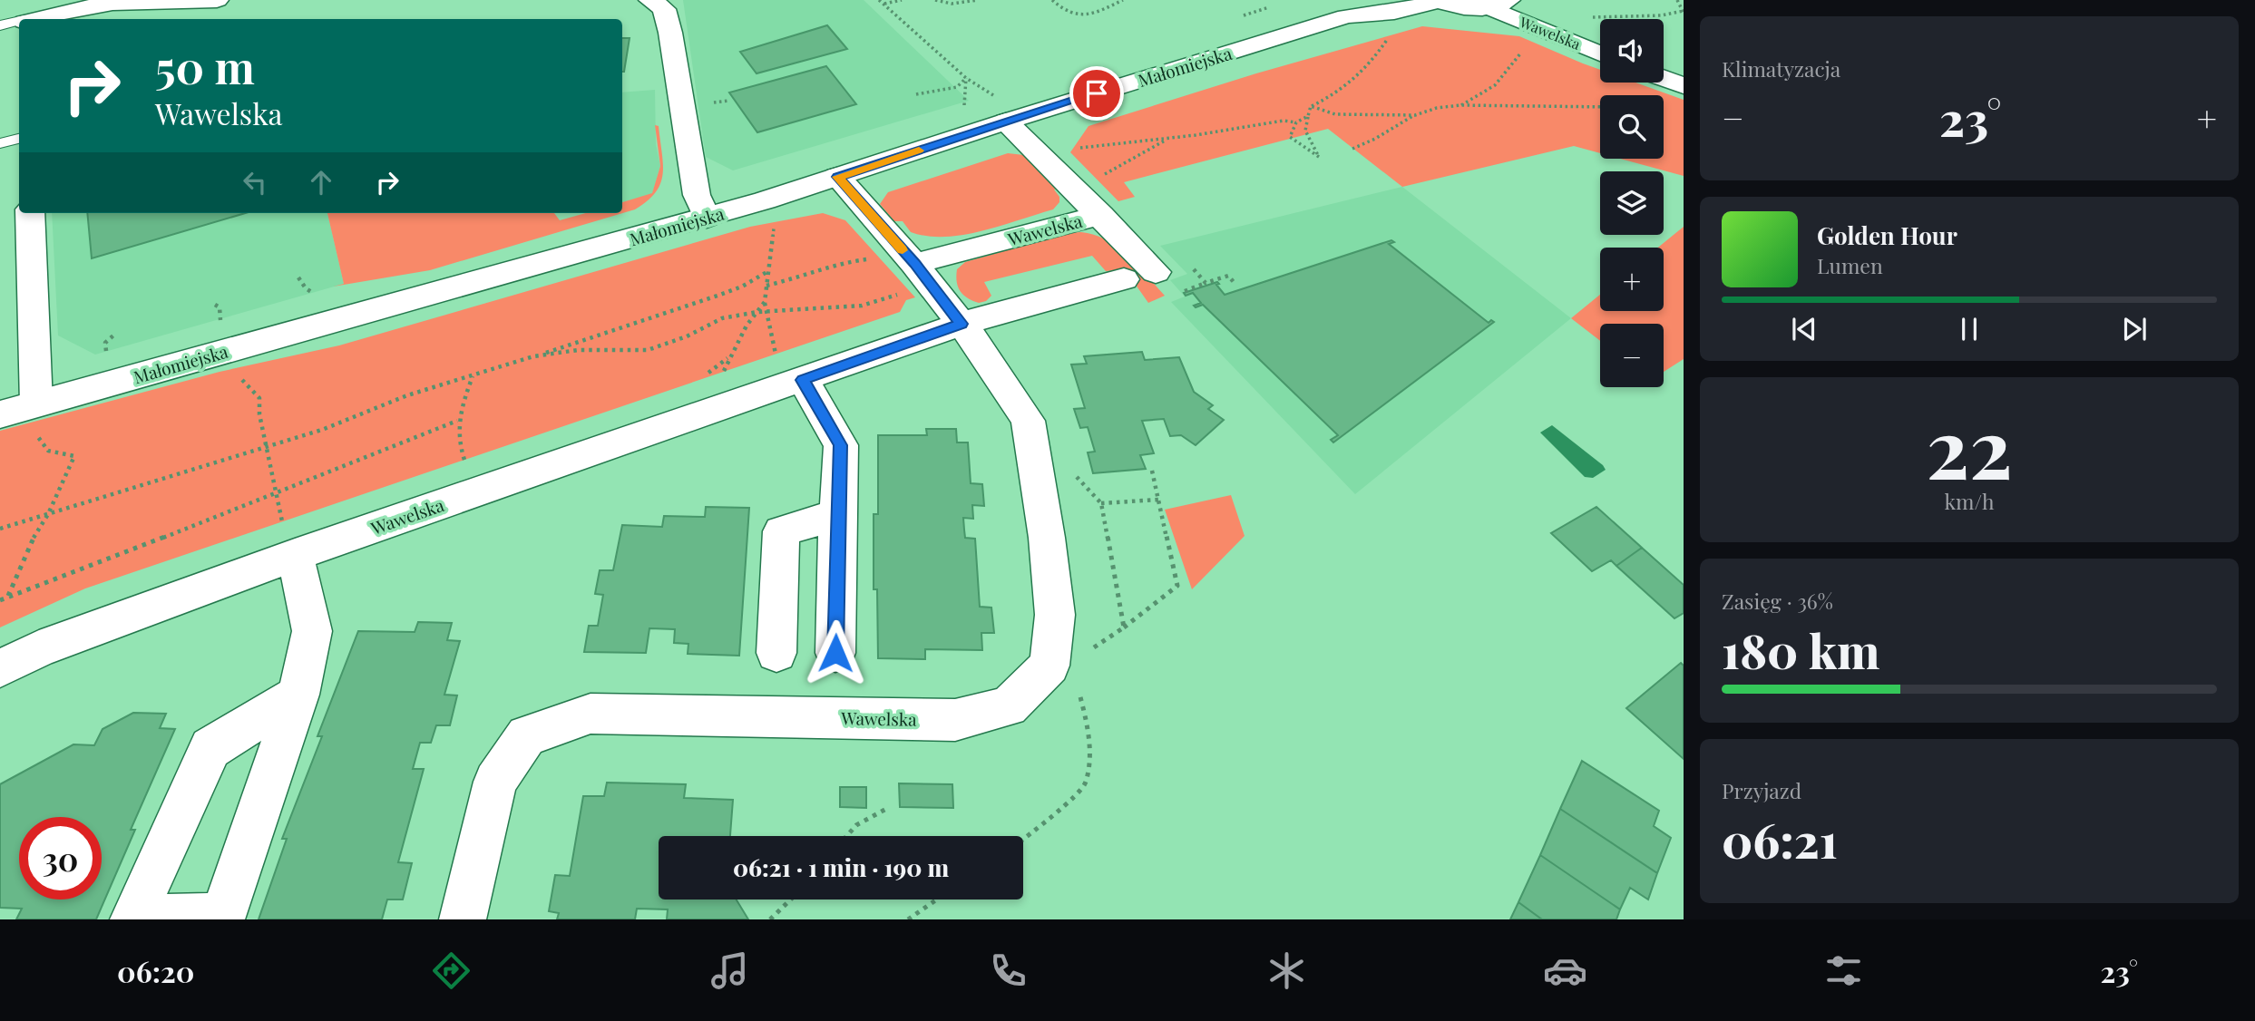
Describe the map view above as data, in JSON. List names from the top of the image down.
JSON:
{
  "streets": {
    "street": ["Wawelska", "Małomiejska"]
  },
  "crossings": [
    ["Wawelska", "Małomiejska"]
  ],
  "page": {
    "tile": [
      "Klimatyzacja",
      ["22", "km/h"],
      ["Zasięg · 36%", "180 km"],
      ["Przyjazd", "06:21"]
    ],
    "map_buttons": ["+", "−"],
    "turn": ["50 m", "Wawelska"],
    "heat": ["−", "23°", "+"],
    "song": ["Golden Hour", "Lumen"],
    "limit": "30",
    "trip": "06:21 · 1 min · 190 m",
    "tabs": ["06:20", "23°"]
  }
}
